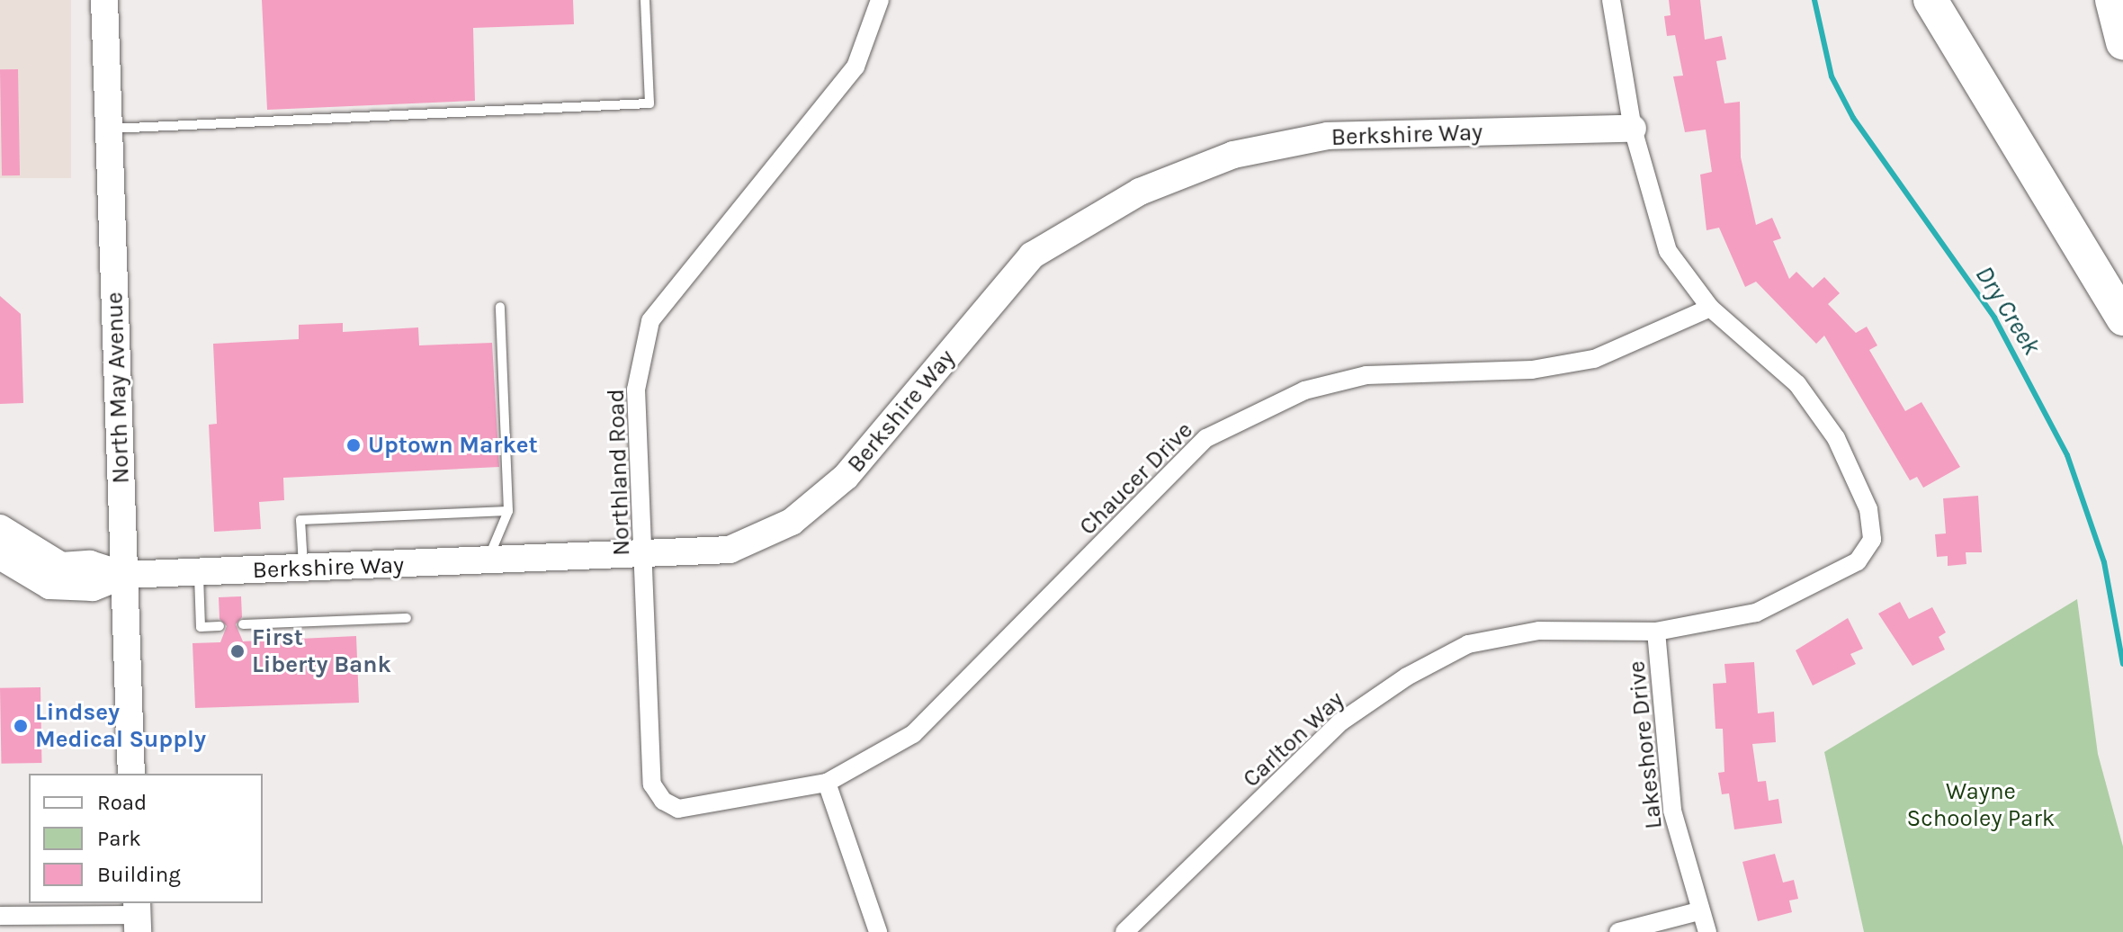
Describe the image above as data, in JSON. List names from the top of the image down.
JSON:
{
  "streets": {
    "street": [
      "Berkshire Way",
      "North May Avenue",
      "Northland Road",
      "Chaucer Drive",
      "Carlton Way",
      "Lakeshore Drive"
    ]
  },
  "crossings": [
    ["Berkshire Way", "North May Avenue"],
    ["Berkshire Way", "Northland Road"],
    ["Berkshire Way", "Lakeshore Drive"],
    ["Northland Road", "Chaucer Drive"],
    ["Chaucer Drive", "Lakeshore Drive"],
    ["Carlton Way", "Lakeshore Drive"]
  ],
  "water": ["Dry Creek"],
  "parks": ["Wayne Schooley Park"],
  "places": ["Uptown Market", "First Liberty Bank", "Lindsey Medical Supply"],
  "legend": ["Road", "Park", "Building"]
}
